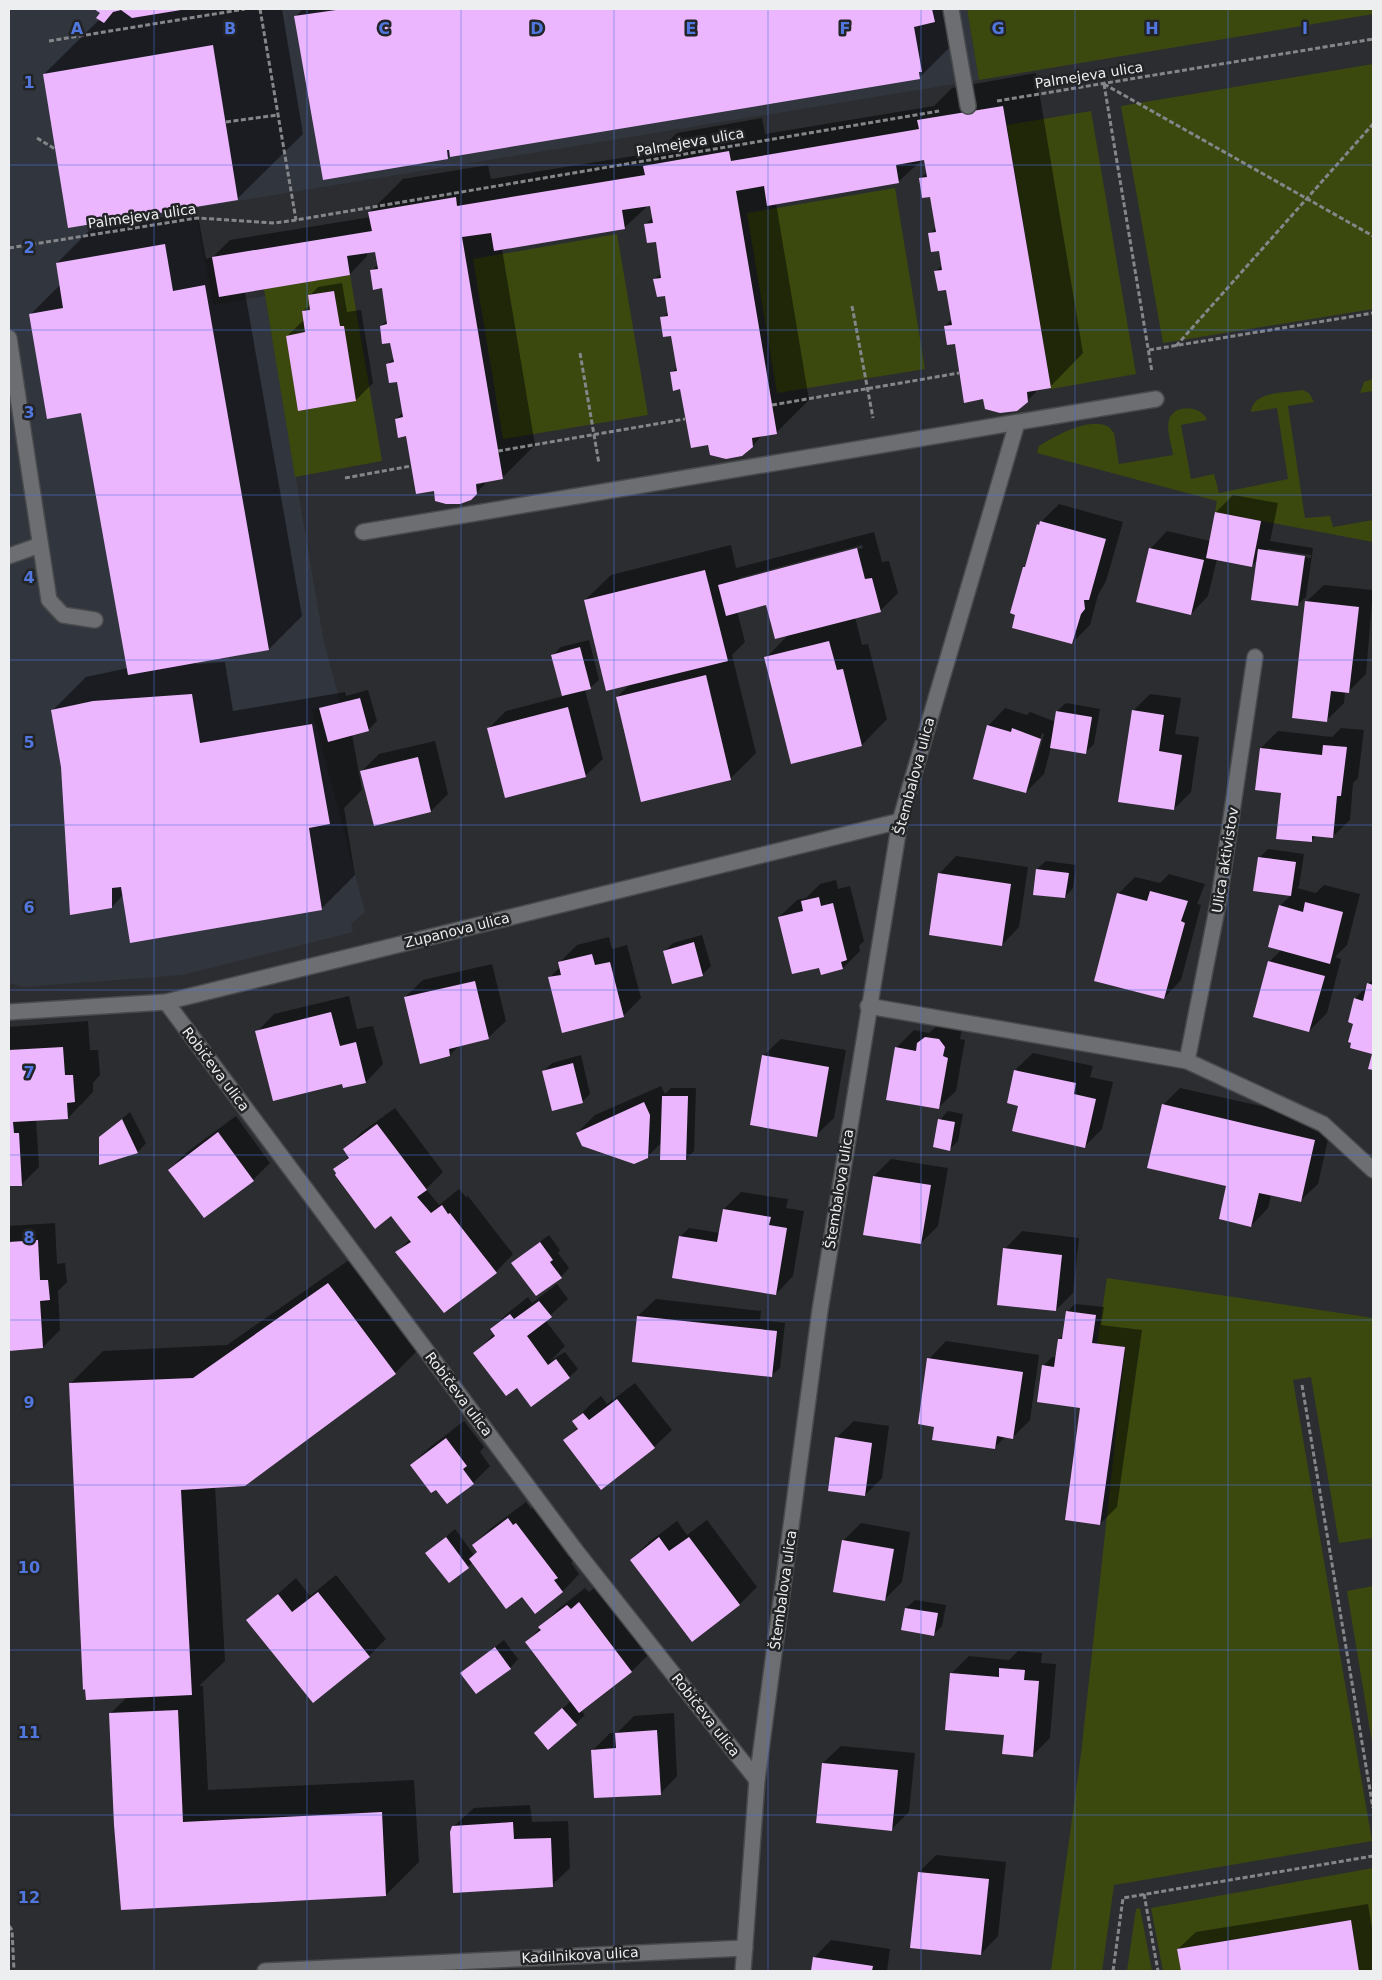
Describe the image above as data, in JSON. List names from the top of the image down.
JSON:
{
  "streets": {
    "street": [
      "Štembalova ulica",
      "Ulica aktivistov",
      "Zupanova ulica",
      "Robičeva ulica",
      "Kadilnikova ulica"
    ],
    "path": ["Palmejeva ulica"]
  },
  "crossings": [
    ["Štembalova ulica", "Zupanova ulica"],
    ["Štembalova ulica", "Robičeva ulica"],
    ["Štembalova ulica", "Kadilnikova ulica"],
    ["Zupanova ulica", "Robičeva ulica"]
  ],
  "grid": {
    "columns": [
      "A",
      "B",
      "C",
      "D",
      "E",
      "F",
      "G",
      "H",
      "I"
    ],
    "rows": [
      "1",
      "2",
      "3",
      "4",
      "5",
      "6",
      "7",
      "8",
      "9",
      "10",
      "11",
      "12"
    ]
  }
}
